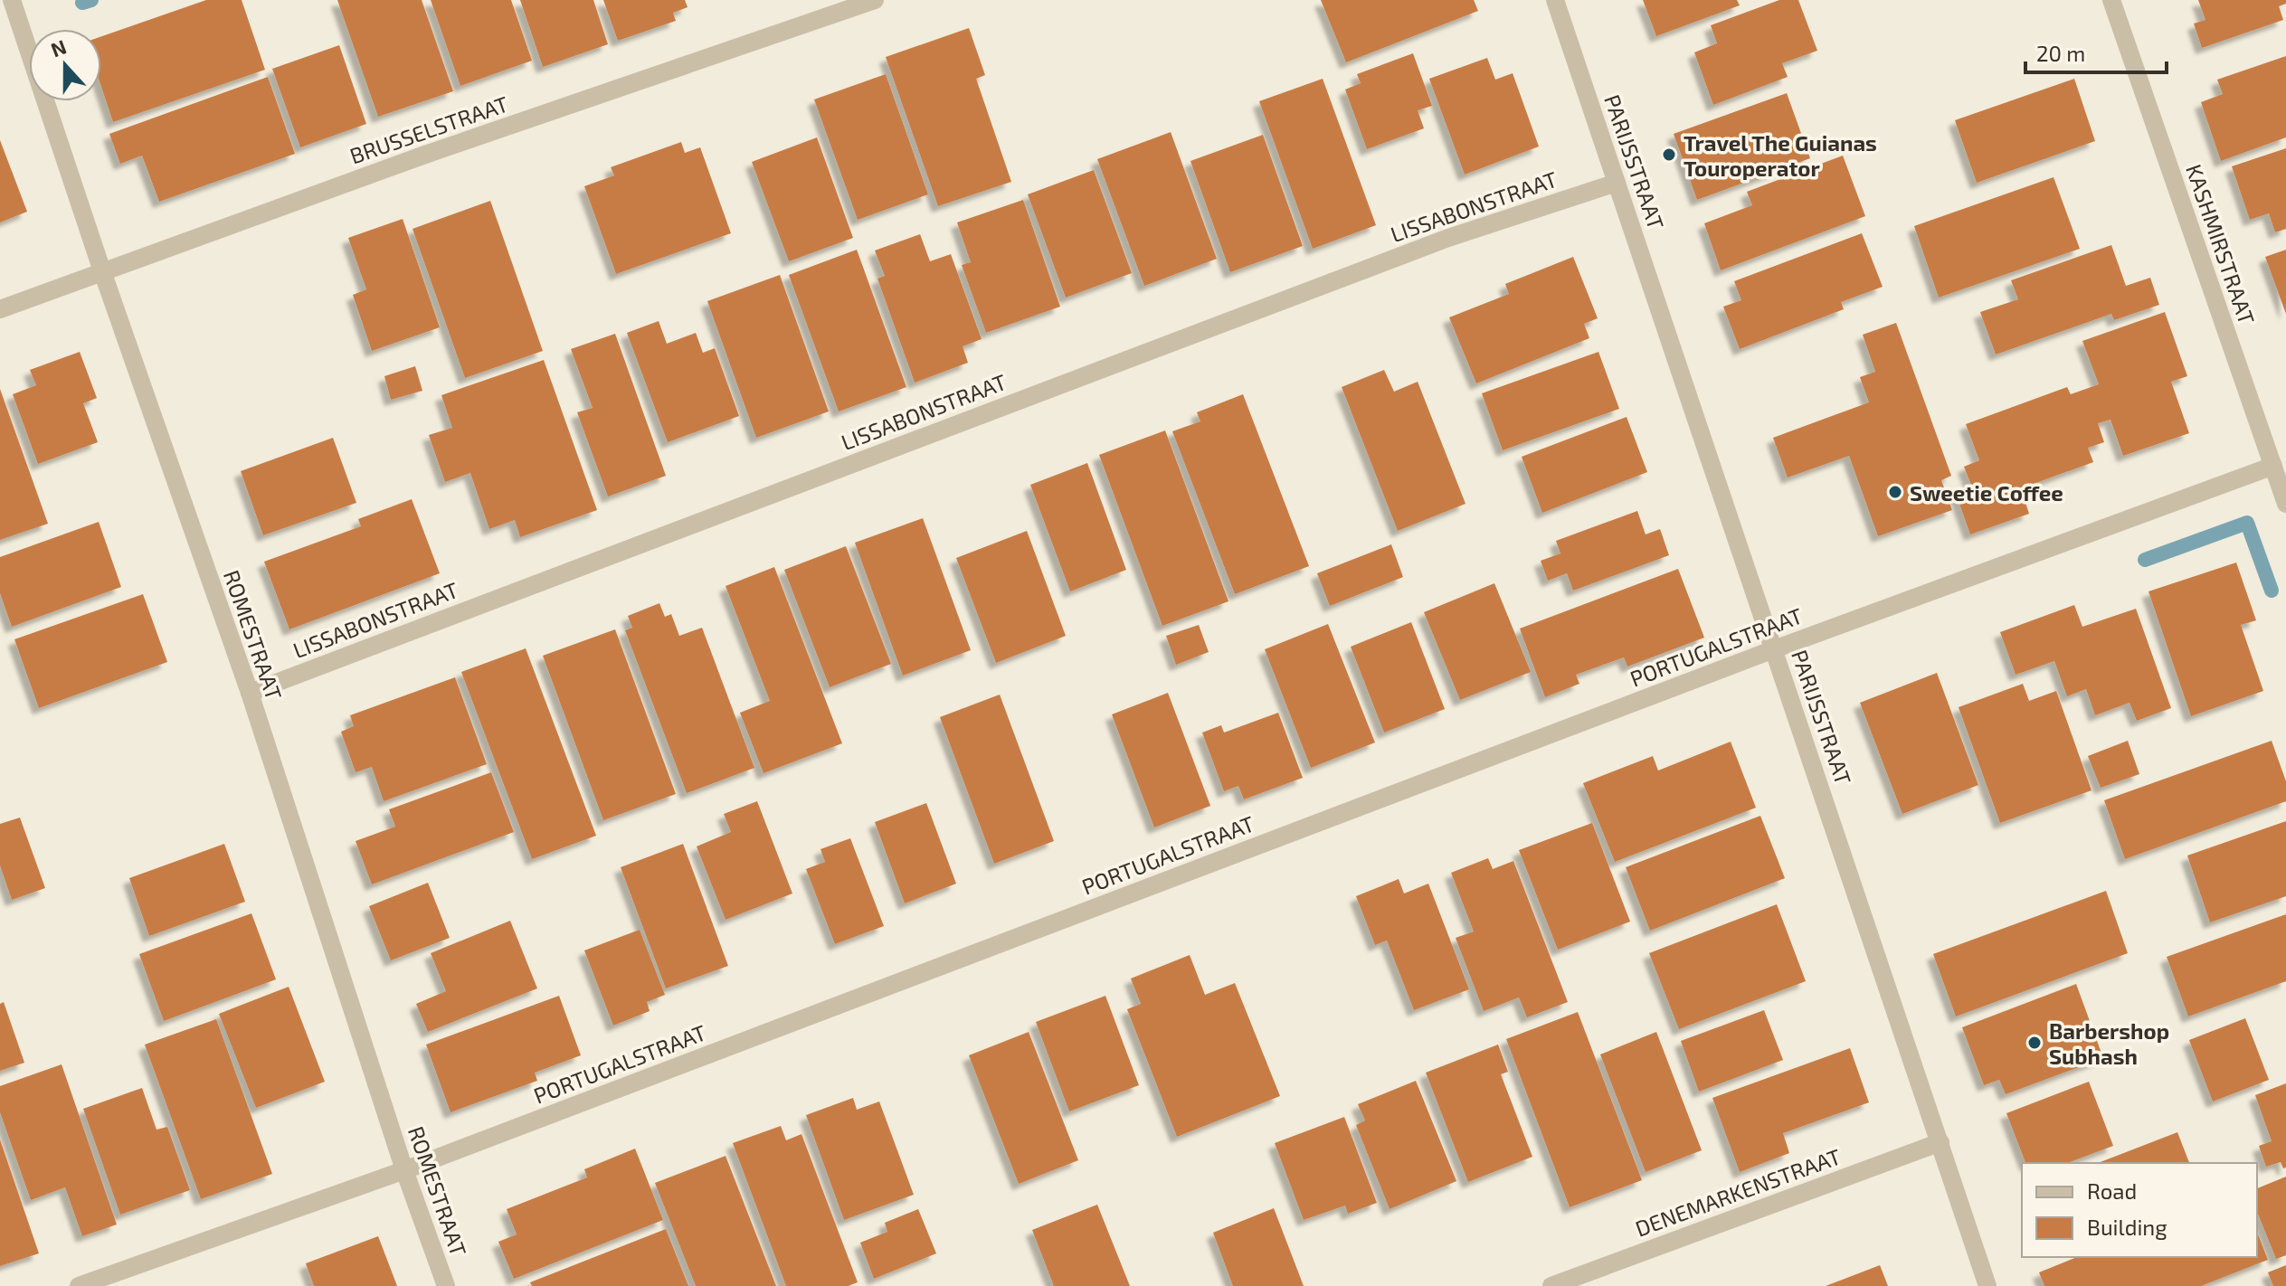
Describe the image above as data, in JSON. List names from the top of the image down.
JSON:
{
  "streets": {
    "street": [
      "BRUSSELSTRAAT",
      "PARIJSSTRAAT",
      "LISSABONSTRAAT",
      "KASHMIRSTRAAT",
      "ROMESTRAAT",
      "PORTUGALSTRAAT",
      "DENEMARKENSTRAAT"
    ]
  },
  "crossings": [
    ["BRUSSELSTRAAT", "ROMESTRAAT"],
    ["PARIJSSTRAAT", "LISSABONSTRAAT"],
    ["PARIJSSTRAAT", "PORTUGALSTRAAT"],
    ["PARIJSSTRAAT", "DENEMARKENSTRAAT"],
    ["LISSABONSTRAAT", "ROMESTRAAT"],
    ["KASHMIRSTRAAT", "PORTUGALSTRAAT"],
    ["ROMESTRAAT", "PORTUGALSTRAAT"]
  ],
  "places": ["Travel The Guianas Touroperator", "Sweetie Coffee", "Barbershop Subhash"],
  "legend": ["Road", "Building"],
  "scale_bar": "20 m",
  "north": "top"
}
